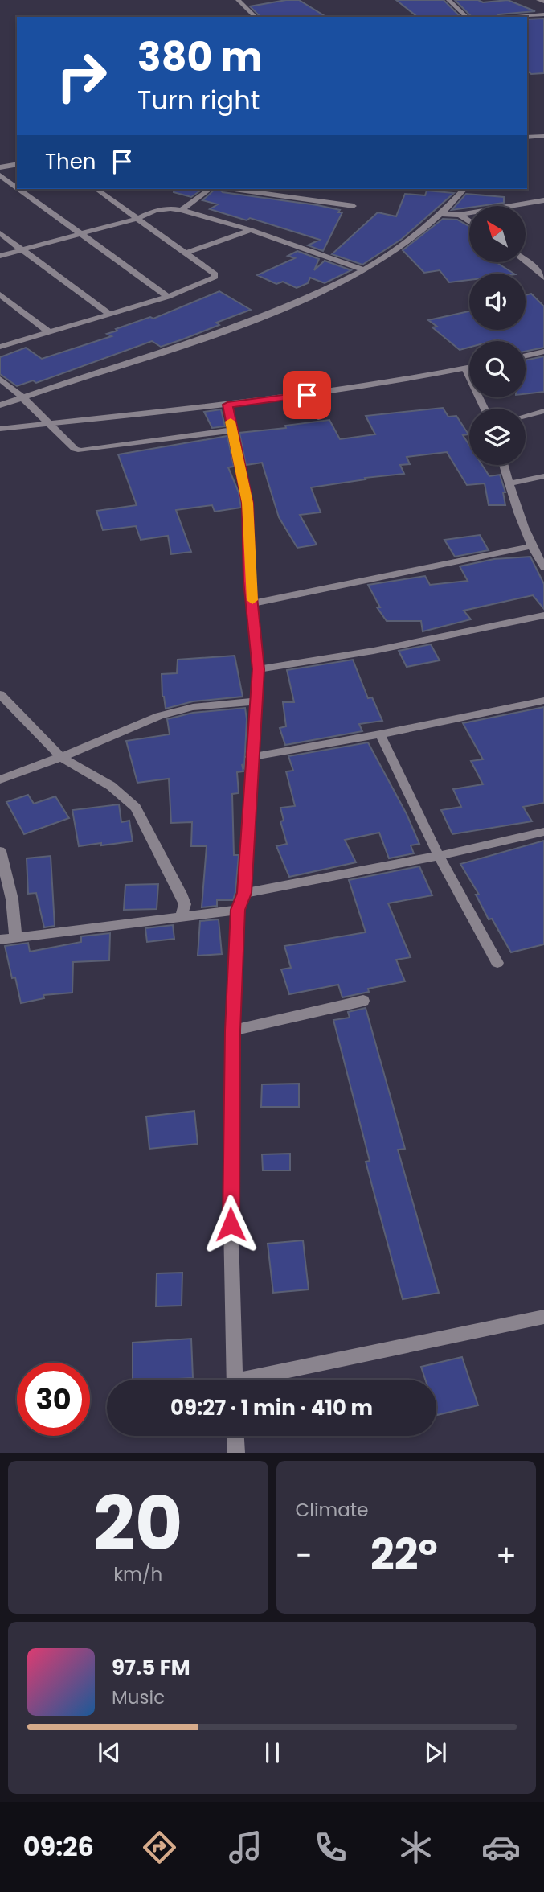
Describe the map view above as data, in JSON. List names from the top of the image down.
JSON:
{
  "north": "top left",
  "page": {
    "turn": ["380 m", "Turn right"],
    "then": "Then",
    "limit": "30",
    "trip": "09:27 · 1 min · 410 m",
    "tile": [
      ["20", "km/h"],
      "Climate"
    ],
    "heat": ["−", "22°", "+"],
    "song": ["97.5 FM", "Music"],
    "tabs": "09:26"
  }
}
